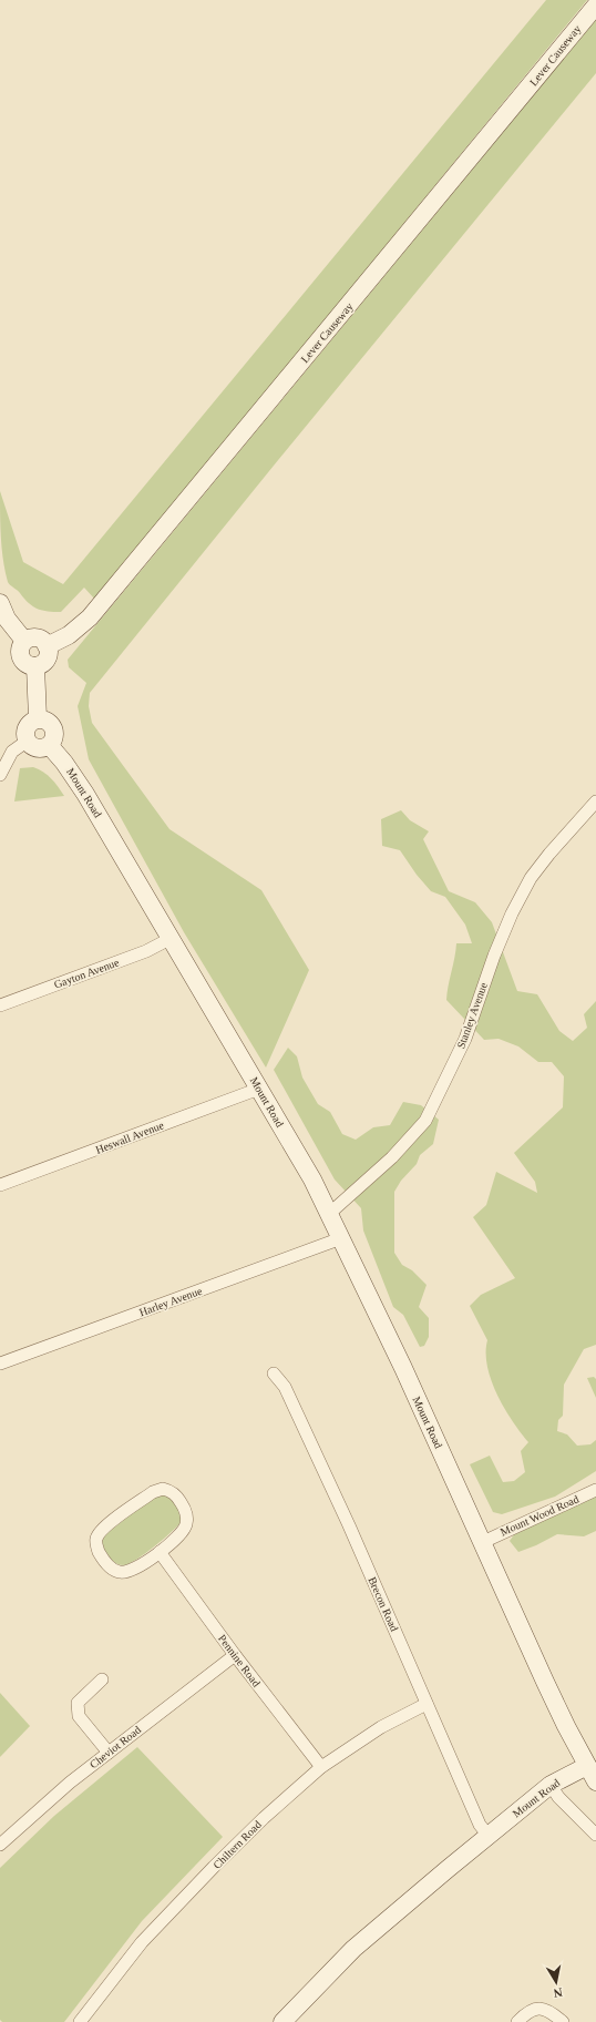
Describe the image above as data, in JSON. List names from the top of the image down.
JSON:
{
  "streets": {
    "main road": ["Lever Causeway", "Mount Road"],
    "street": [
      "Gayton Avenue",
      "Stanley Avenue",
      "Heswall Avenue",
      "Harley Avenue",
      "Mount Wood Road",
      "Brecon Road",
      "Pennine Road",
      "Cheviot Road",
      "Chiltern Road"
    ]
  },
  "crossings": [
    ["Mount Road", "Gayton Avenue"],
    ["Mount Road", "Stanley Avenue"],
    ["Mount Road", "Heswall Avenue"],
    ["Mount Road", "Harley Avenue"],
    ["Mount Road", "Mount Wood Road"],
    ["Mount Road", "Brecon Road"],
    ["Brecon Road", "Chiltern Road"],
    ["Pennine Road", "Cheviot Road"],
    ["Pennine Road", "Chiltern Road"]
  ],
  "north": "bottom"
}
